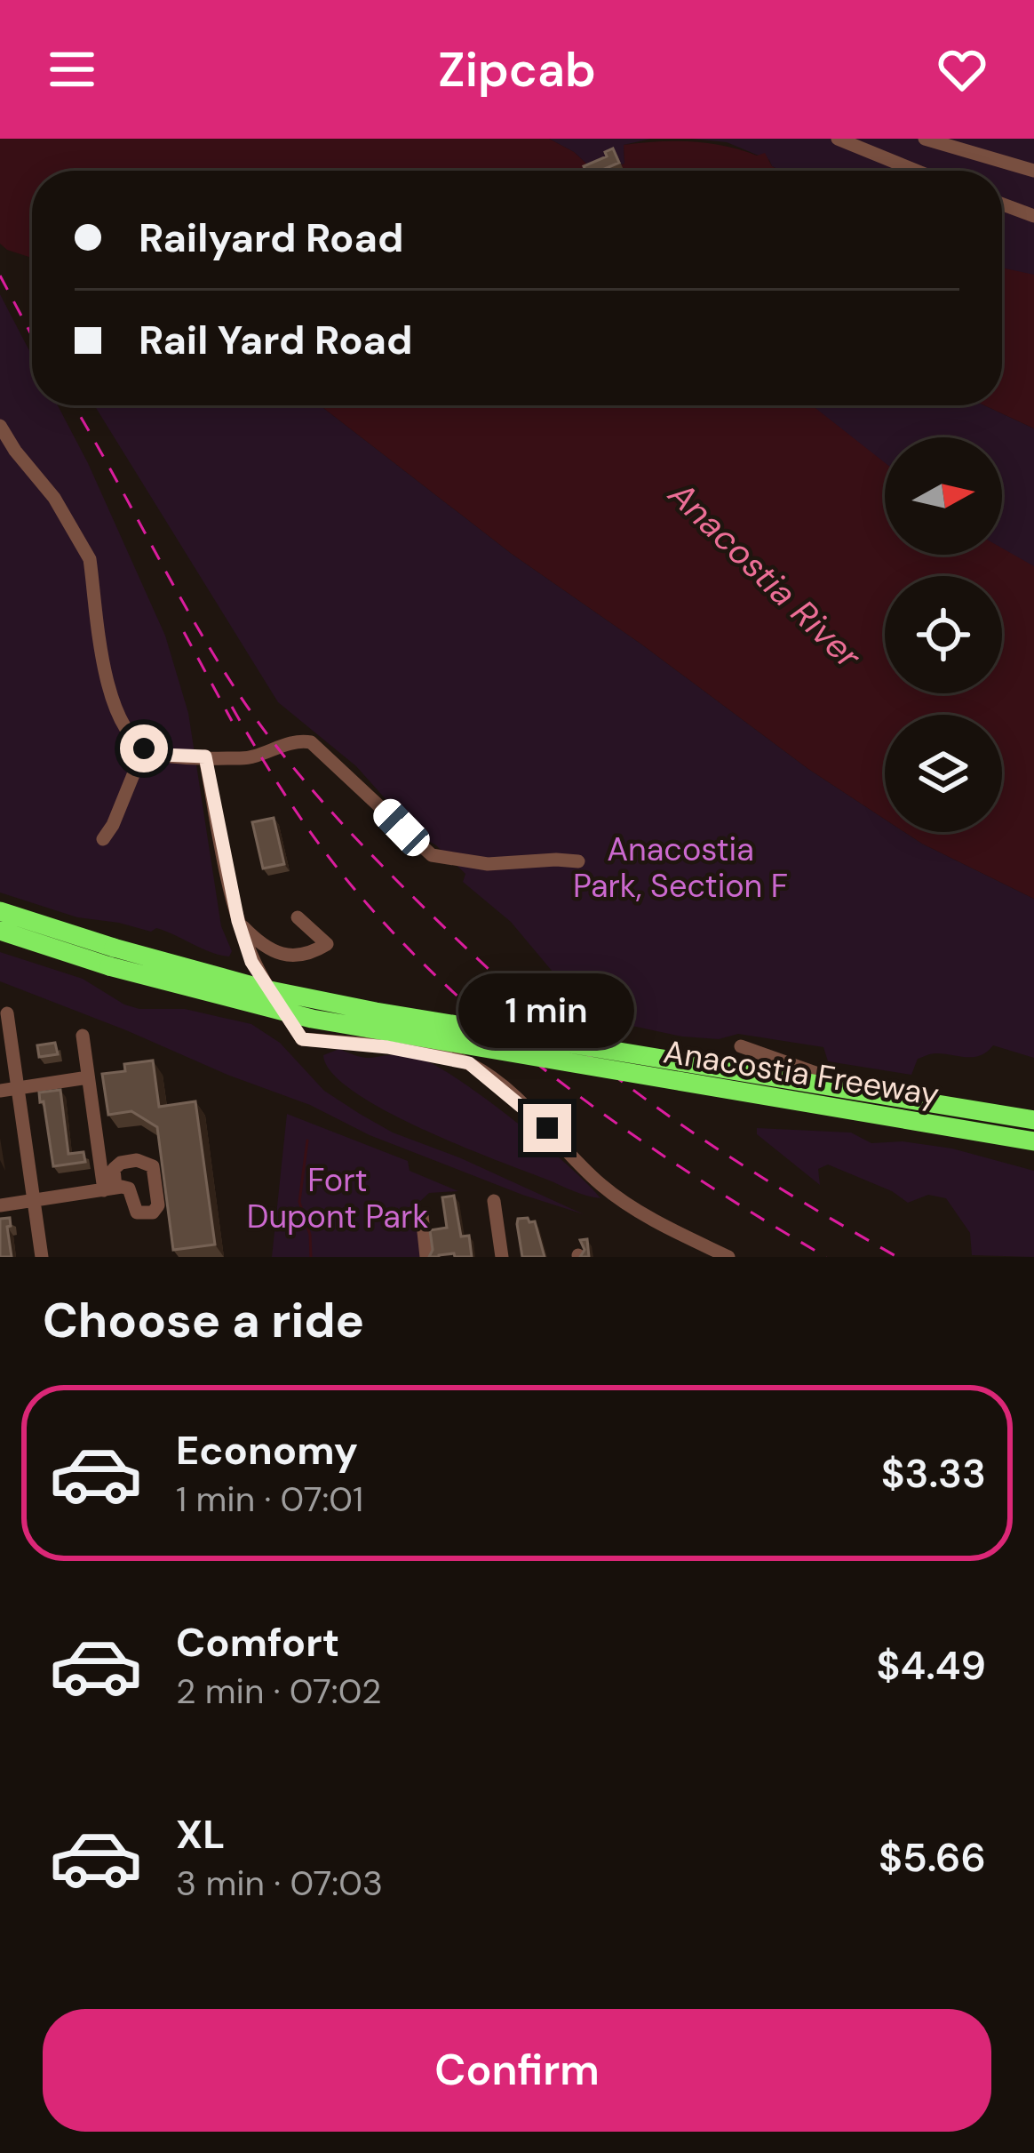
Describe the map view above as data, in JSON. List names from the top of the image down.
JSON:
{
  "streets": {
    "highway": ["Anacostia Freeway"]
  },
  "water": ["Anacostia River"],
  "parks": ["Anacostia Park, Section F", "Fort Dupont Park"],
  "north": "right",
  "page": {
    "header": "Zipcab",
    "banner": ["Railyard Road", "Rail Yard Road"],
    "bubble": "1 min",
    "heading": "Choose a ride",
    "list": [
      {
        "name": "Economy",
        "note": "1 min · 07:01",
        "value": "$3.33"
      },
      {
        "name": "Comfort",
        "note": "2 min · 07:02",
        "value": "$4.49"
      },
      {
        "name": "XL",
        "note": "3 min · 07:03",
        "value": "$5.66"
      }
    ],
    "buttons": "Confirm"
  }
}
